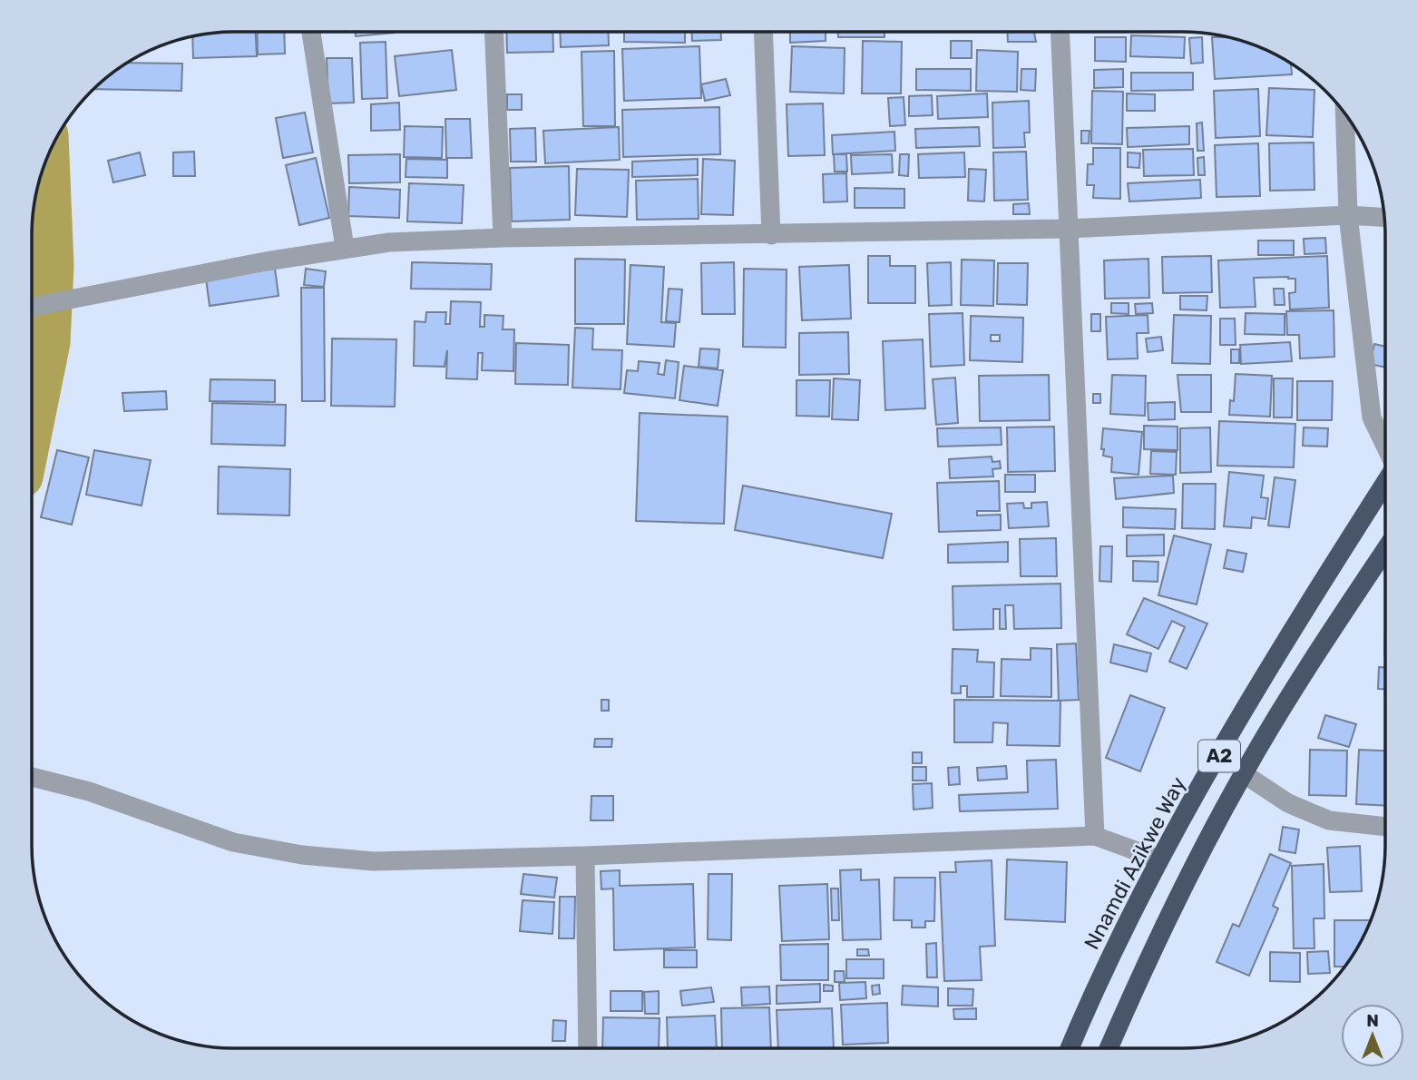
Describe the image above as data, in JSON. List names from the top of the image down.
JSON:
{
  "streets": {
    "highway": ["A2", "Nnamdi Azikwe Way"]
  },
  "north": "top"
}
